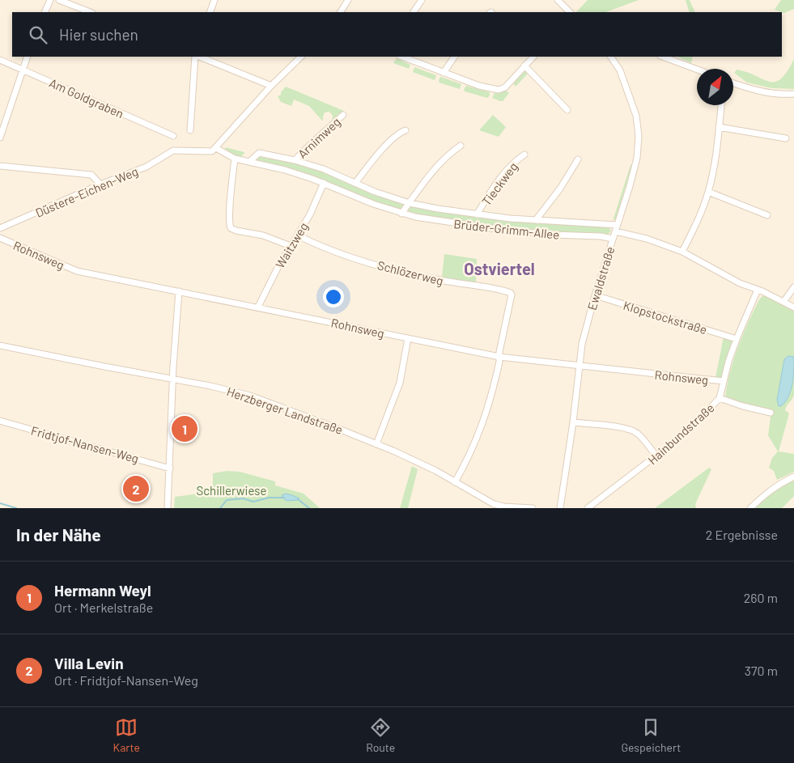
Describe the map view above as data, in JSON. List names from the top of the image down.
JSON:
{
  "streets": {
    "street": [
      "Am Goldgraben",
      "Arnimweg",
      "Tieckweg",
      "Düstere-Eichen-Weg",
      "Brüder-Grimm-Allee",
      "Waitzweg",
      "Rohnsweg",
      "Schlözerweg",
      "Ewaldstraße",
      "Klopstockstraße",
      "Herzberger Landstraße",
      "Hainbundstraße",
      "Fridtjof-Nansen-Weg"
    ]
  },
  "crossings": [
    ["Arnimweg", "Brüder-Grimm-Allee"],
    ["Tieckweg", "Brüder-Grimm-Allee"],
    ["Düstere-Eichen-Weg", "Brüder-Grimm-Allee"],
    ["Brüder-Grimm-Allee", "Waitzweg"],
    ["Brüder-Grimm-Allee", "Ewaldstraße"],
    ["Brüder-Grimm-Allee", "Hainbundstraße"],
    ["Waitzweg", "Rohnsweg"],
    ["Waitzweg", "Schlözerweg"],
    ["Rohnsweg", "Schlözerweg"],
    ["Rohnsweg", "Ewaldstraße"],
    ["Rohnsweg", "Hainbundstraße"],
    ["Ewaldstraße", "Klopstockstraße"],
    ["Klopstockstraße", "Hainbundstraße"]
  ],
  "districts": ["Ostviertel"],
  "parks": ["Schillerwiese"],
  "north": "top right",
  "page": {
    "search": "Hier suchen",
    "pins": ["1", "2"],
    "heading": ["In der Nähe", "2 Ergebnisse"],
    "list": [
      {
        "mark": "1",
        "name": "Hermann Weyl",
        "note": "Ort · Merkelstraße",
        "value": "260 m"
      },
      {
        "mark": "2",
        "name": "Villa Levin",
        "note": "Ort · Fridtjof-Nansen-Weg",
        "value": "370 m"
      }
    ],
    "nav": ["Karte", "Route", "Gespeichert"]
  }
}
